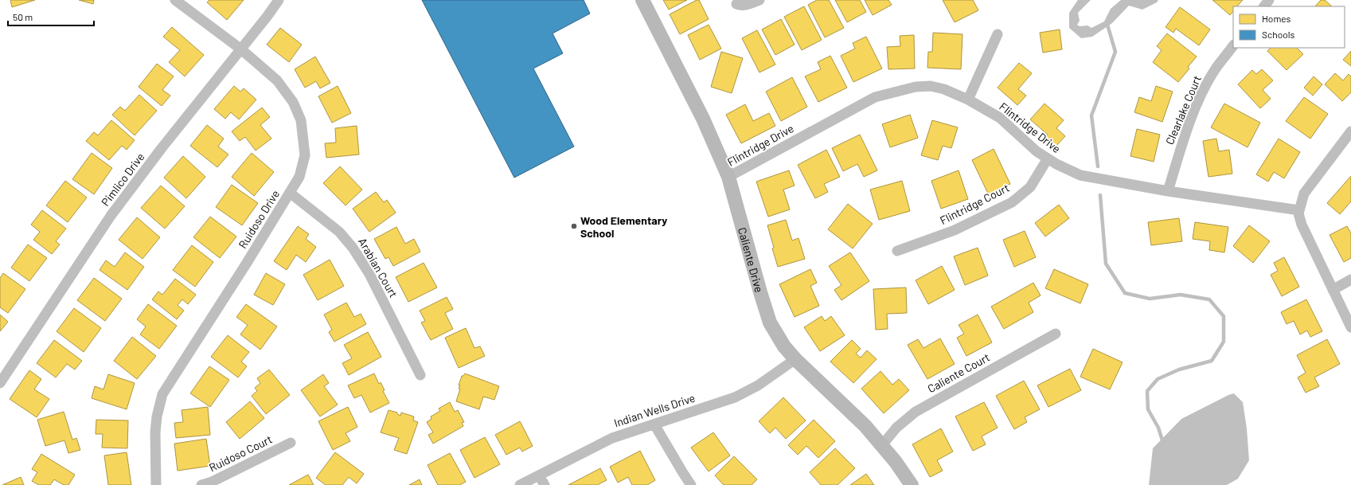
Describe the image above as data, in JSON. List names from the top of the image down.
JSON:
{
  "streets": {
    "street": [
      "Clearlake Court",
      "Flintridge Drive",
      "Pimlico Drive",
      "Flintridge Court",
      "Ruidoso Drive",
      "Caliente Drive",
      "Arabian Court",
      "Caliente Court",
      "Indian Wells Drive",
      "Ruidoso Court"
    ]
  },
  "crossings": [
    ["Clearlake Court", "Flintridge Drive"],
    ["Flintridge Drive", "Flintridge Court"],
    ["Flintridge Drive", "Caliente Drive"],
    ["Pimlico Drive", "Ruidoso Drive"],
    ["Ruidoso Drive", "Arabian Court"],
    ["Caliente Drive", "Caliente Court"],
    ["Caliente Drive", "Indian Wells Drive"]
  ],
  "places": ["Wood Elementary School"],
  "legend": ["Homes", "Schools"],
  "scale_bar": "50 m"
}
